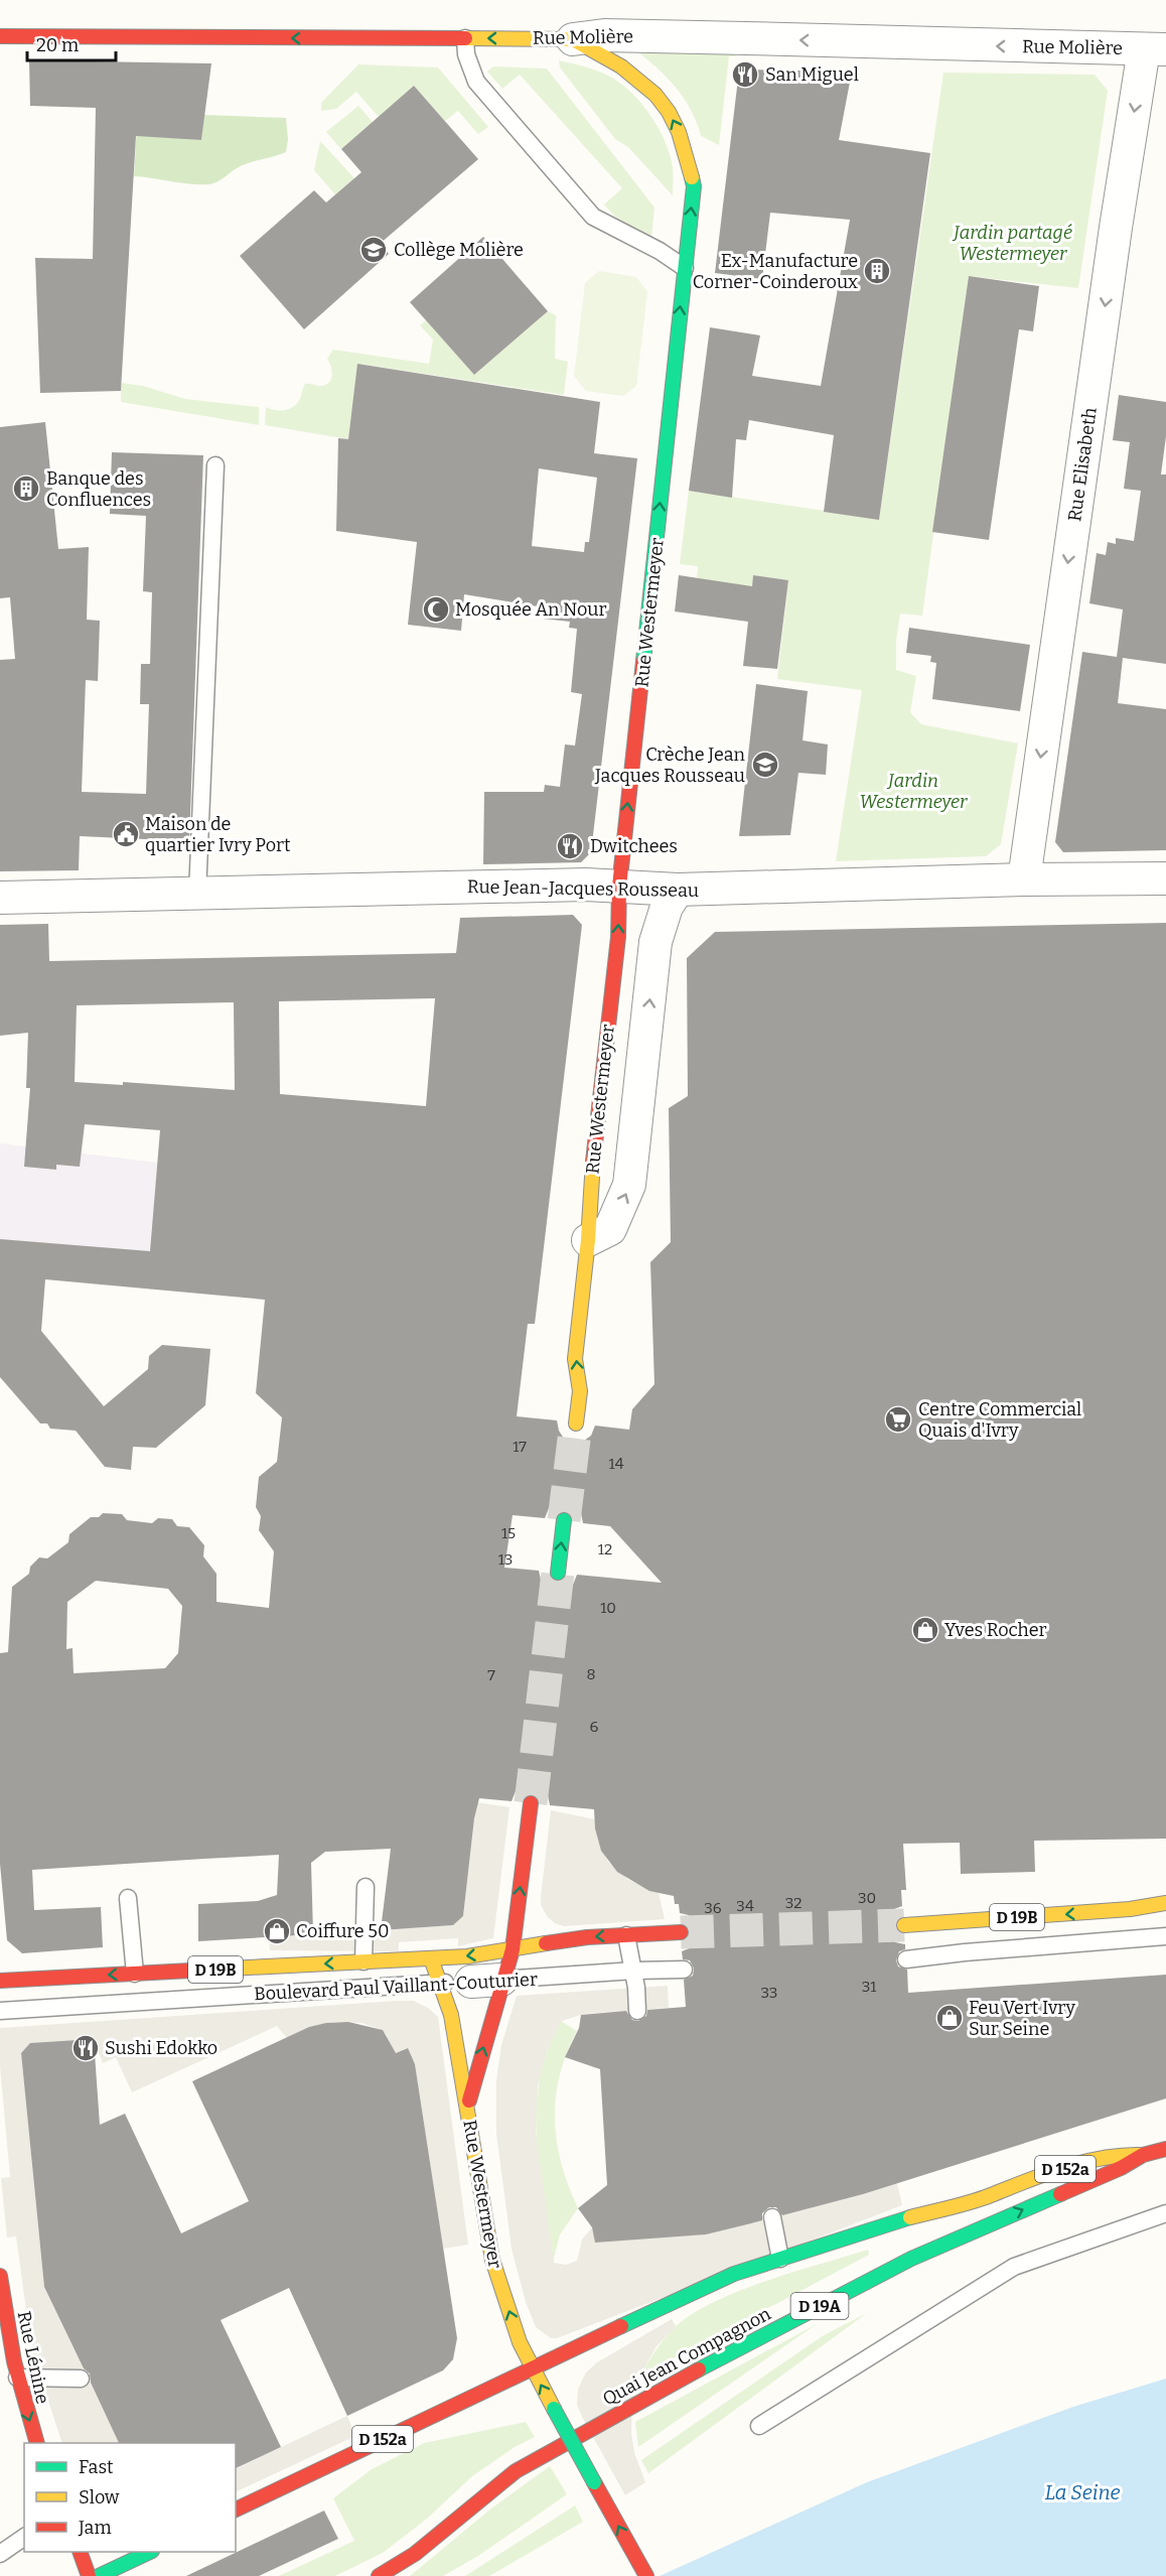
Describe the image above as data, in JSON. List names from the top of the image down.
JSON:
{
  "streets": {
    "main road": [
      "Rue Molière",
      "Rue Westermeyer",
      "D 19B",
      "Boulevard Paul Vaillant-Couturier",
      "D 152a",
      "D 19A",
      "Quai Jean Compagnon",
      "Rue Lénine"
    ],
    "street": ["Rue Elisabeth", "Rue Jean-Jacques Rousseau"]
  },
  "crossings": [
    ["Rue Molière", "Rue Elisabeth"],
    ["Rue Molière", "Rue Westermeyer"],
    ["Rue Elisabeth", "Rue Jean-Jacques Rousseau"],
    ["Rue Westermeyer", "Rue Jean-Jacques Rousseau"],
    ["Rue Westermeyer", "Boulevard Paul Vaillant-Couturier"],
    ["Rue Westermeyer", "D 152a"],
    ["D 152a", "Quai Jean Compagnon"]
  ],
  "one_way": [
    "Rue Molière",
    "Rue Elisabeth",
    "Rue Westermeyer",
    "Boulevard Paul Vaillant-Couturier",
    "Rue Lénine"
  ],
  "water": ["La Seine"],
  "parks": ["Jardin partagé Westermeyer", "Jardin Westermeyer"],
  "places": {
    "restaurant": ["San Miguel", "Dwitchees", "Sushi Edokko"],
    "school or university": ["Collège Molière", "Crèche Jean Jacques Rousseau"],
    "building": ["Ex-Manufacture Corner-Coinderoux", "Banque des Confluences"],
    "mosque": ["Mosquée An Nour"],
    "public building": ["Maison de quartier Ivry Port"],
    "supermarket": ["Centre Commercial Quais d'Ivry"],
    "shop": ["Yves Rocher", "Coiffure 50", "Feu Vert Ivry Sur Seine"]
  },
  "house_numbers": [
    "17",
    "14",
    "15",
    "12",
    "13",
    "10",
    "8",
    "7",
    "6",
    "30",
    "32",
    "34",
    "36",
    "31",
    "33"
  ],
  "legend": ["Fast", "Slow", "Jam"],
  "scale_bar": "20 m"
}
